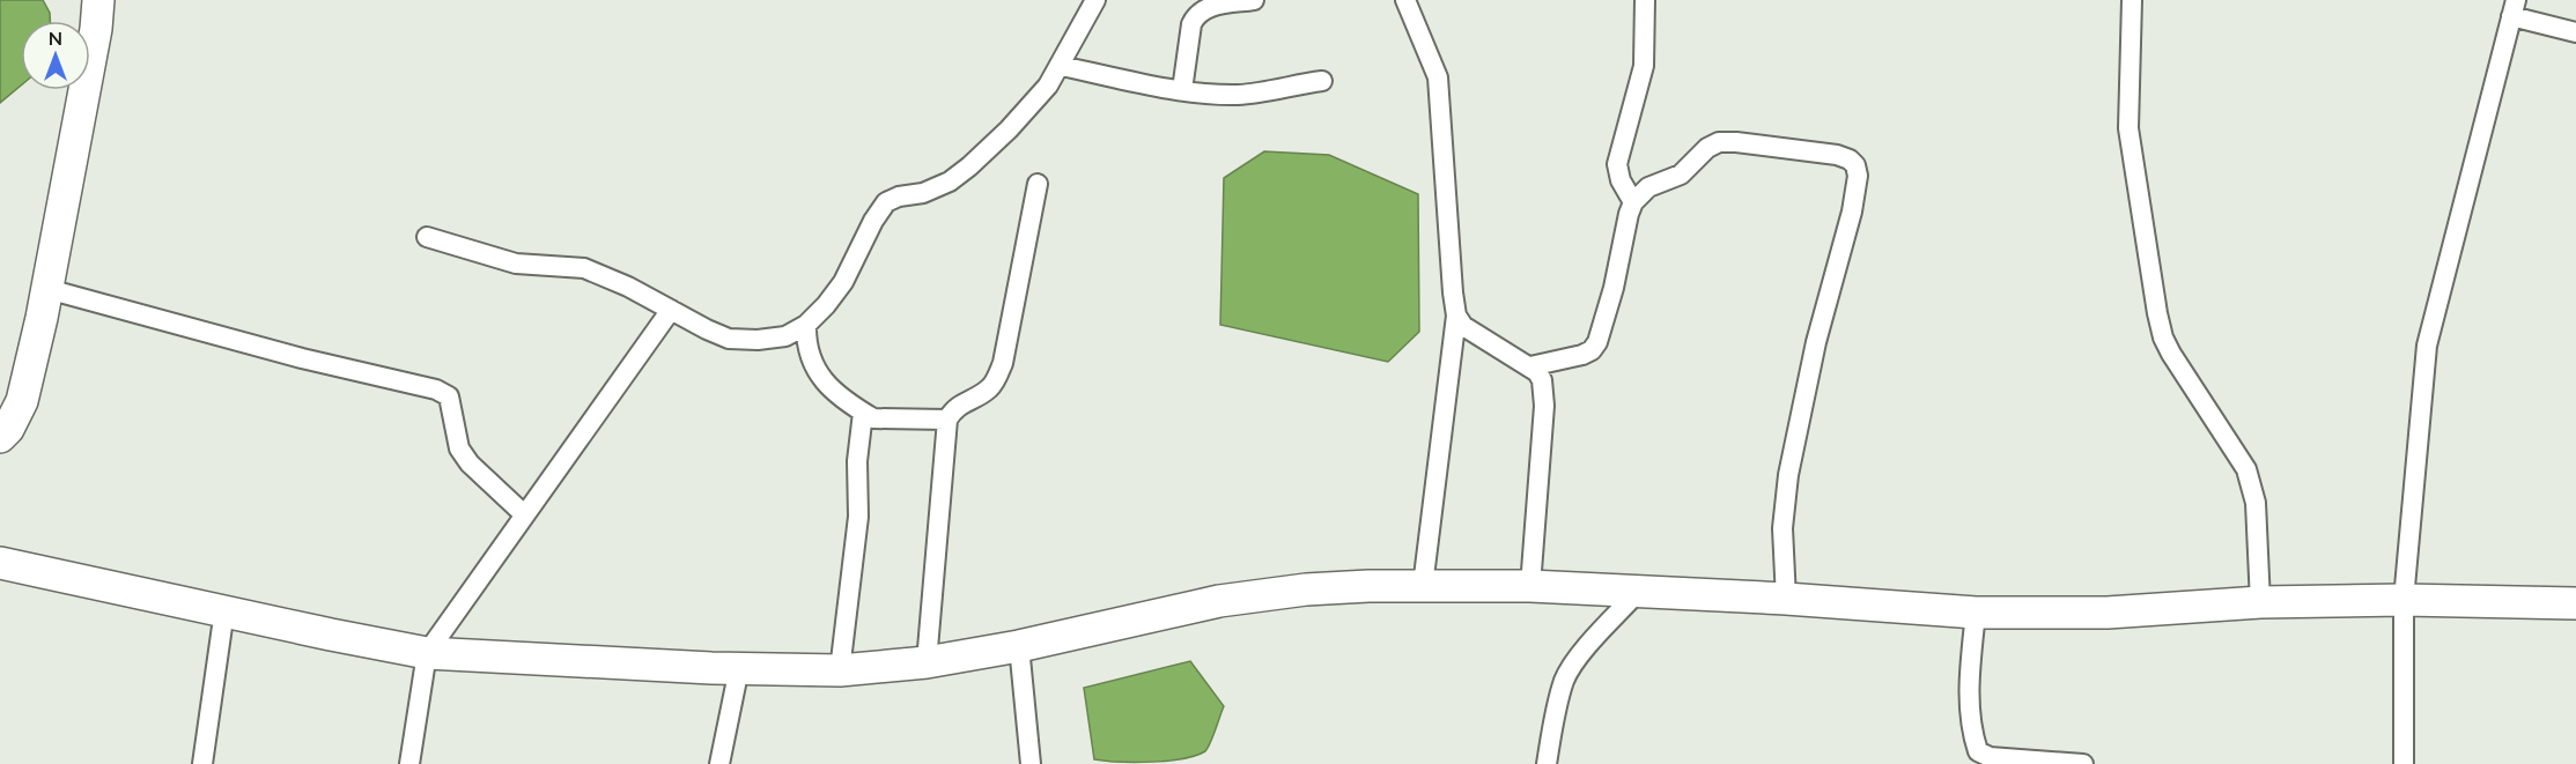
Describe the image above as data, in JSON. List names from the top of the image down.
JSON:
{
  "north": "top"
}
